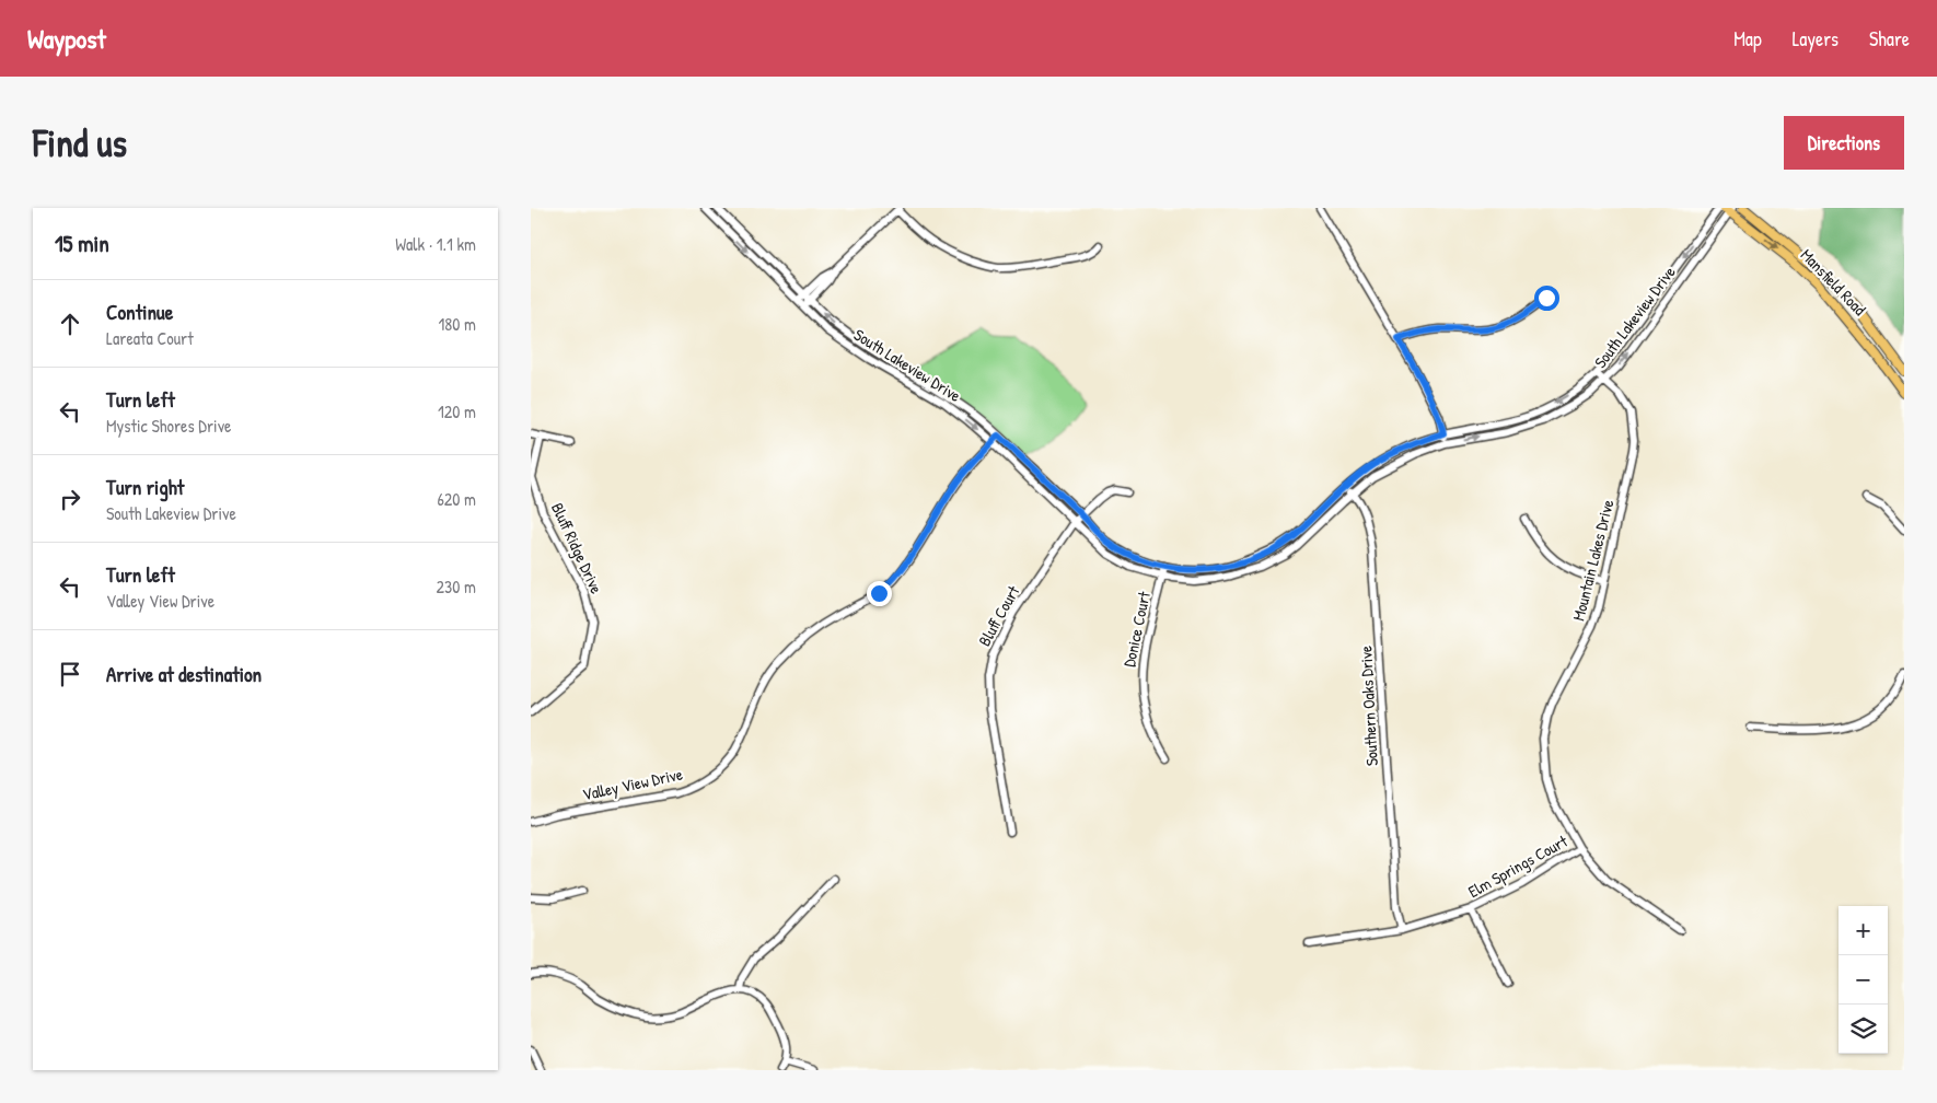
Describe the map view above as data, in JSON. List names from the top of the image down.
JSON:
{
  "streets": {
    "main road": ["Mansfield Road"],
    "street": [
      "South Lakeview Drive",
      "Bluff Ridge Drive",
      "Mountain Lakes Drive",
      "Bluff Court",
      "Donice Court",
      "Southern Oaks Drive",
      "Valley View Drive",
      "Elm Springs Court"
    ]
  },
  "crossings": [
    ["Mansfield Road", "South Lakeview Drive"],
    ["South Lakeview Drive", "Mountain Lakes Drive"],
    ["South Lakeview Drive", "Bluff Court"],
    ["South Lakeview Drive", "Donice Court"],
    ["South Lakeview Drive", "Southern Oaks Drive"],
    ["South Lakeview Drive", "Valley View Drive"],
    ["Mountain Lakes Drive", "Elm Springs Court"],
    ["Southern Oaks Drive", "Elm Springs Court"]
  ],
  "page": {
    "header": "Waypost",
    "nav": ["Map", "Layers", "Share"],
    "buttons": "Directions",
    "title": "Find us",
    "heading": ["15 min", "Walk · 1.1 km"],
    "list": [
      ["Continue", "Lareata Court", "180 m"],
      ["Turn left", "Mystic Shores Drive", "120 m"],
      ["Turn right", "South Lakeview Drive", "620 m"],
      ["Turn left", "Valley View Drive", "230 m"],
      "Arrive at destination"
    ],
    "map_buttons": ["+", "−"]
  }
}
